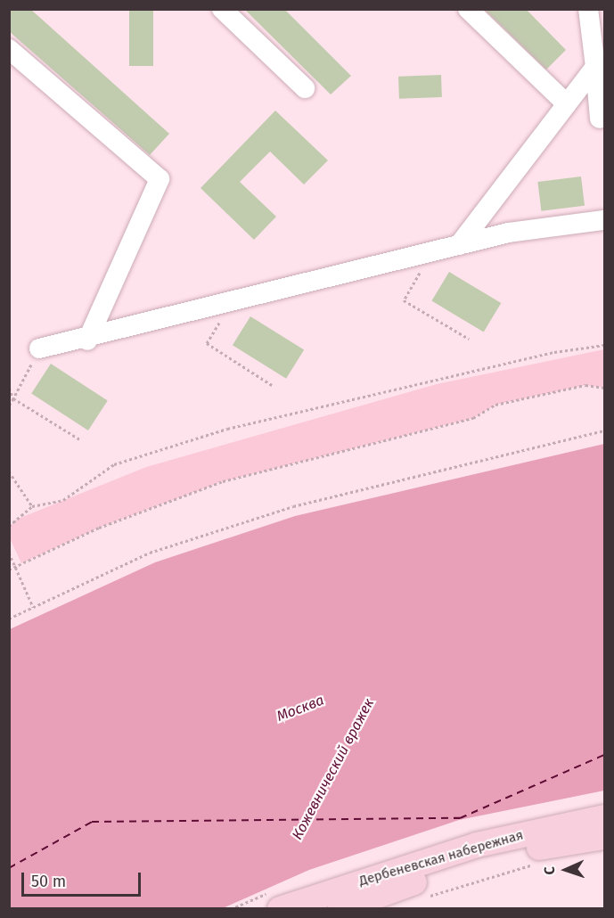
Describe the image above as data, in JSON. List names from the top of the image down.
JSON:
{
  "streets": {
    "main road": ["Дербеневская набережная"]
  },
  "water": ["Москва", "Кожевнический вражек"],
  "scale_bar": "50 m",
  "north": "left"
}
